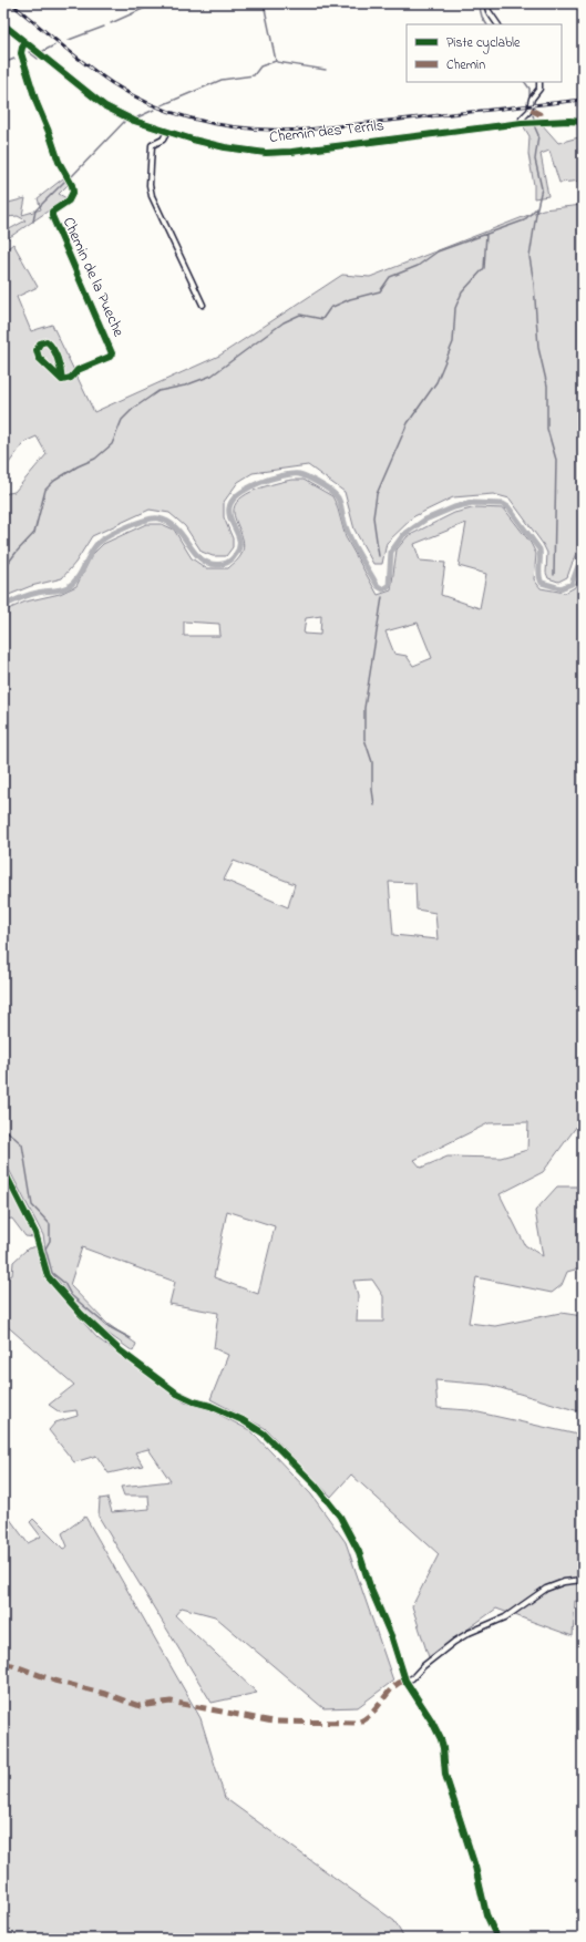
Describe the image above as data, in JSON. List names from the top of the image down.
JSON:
{
  "streets": {
    "street": ["Chemin des Terrils", "Chemin de la Pueche"]
  },
  "crossings": [
    ["Chemin des Terrils", "Chemin de la Pueche"]
  ],
  "legend": ["Piste cyclable", "Chemin"]
}
